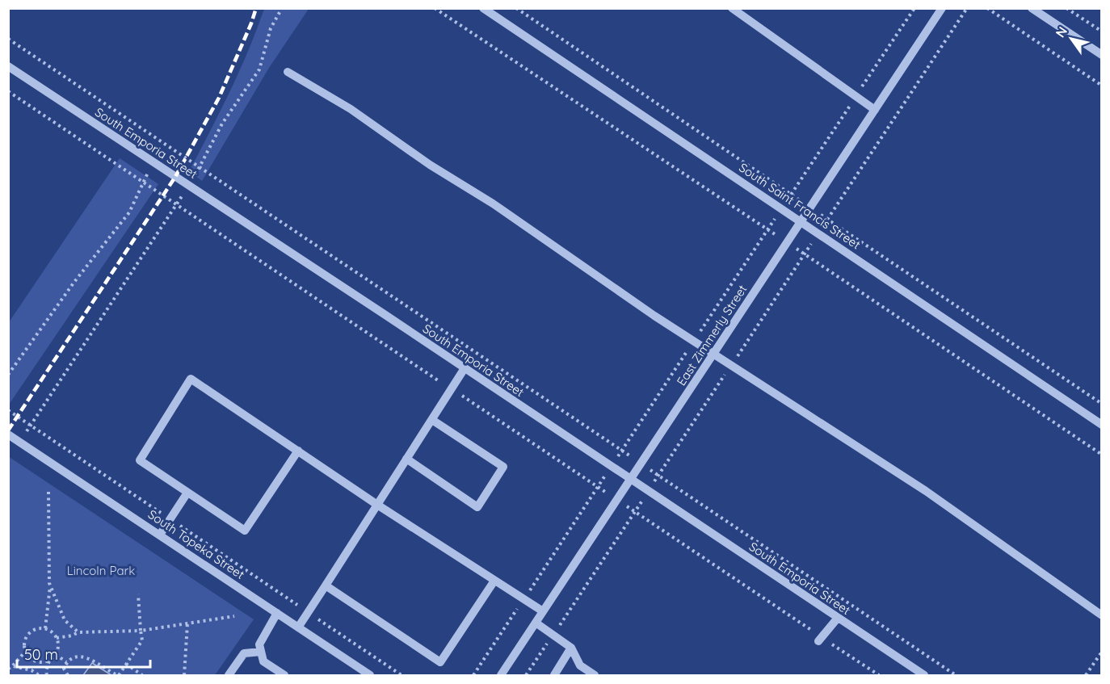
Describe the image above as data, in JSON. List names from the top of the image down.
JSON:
{
  "streets": {
    "street": [
      "South Emporia Street",
      "South Saint Francis Street",
      "East Zimmerly Street",
      "South Topeka Street"
    ]
  },
  "crossings": [
    ["South Emporia Street", "East Zimmerly Street"],
    ["South Saint Francis Street", "East Zimmerly Street"]
  ],
  "parks": ["Lincoln Park"],
  "scale_bar": "50 m",
  "north": "top left"
}
